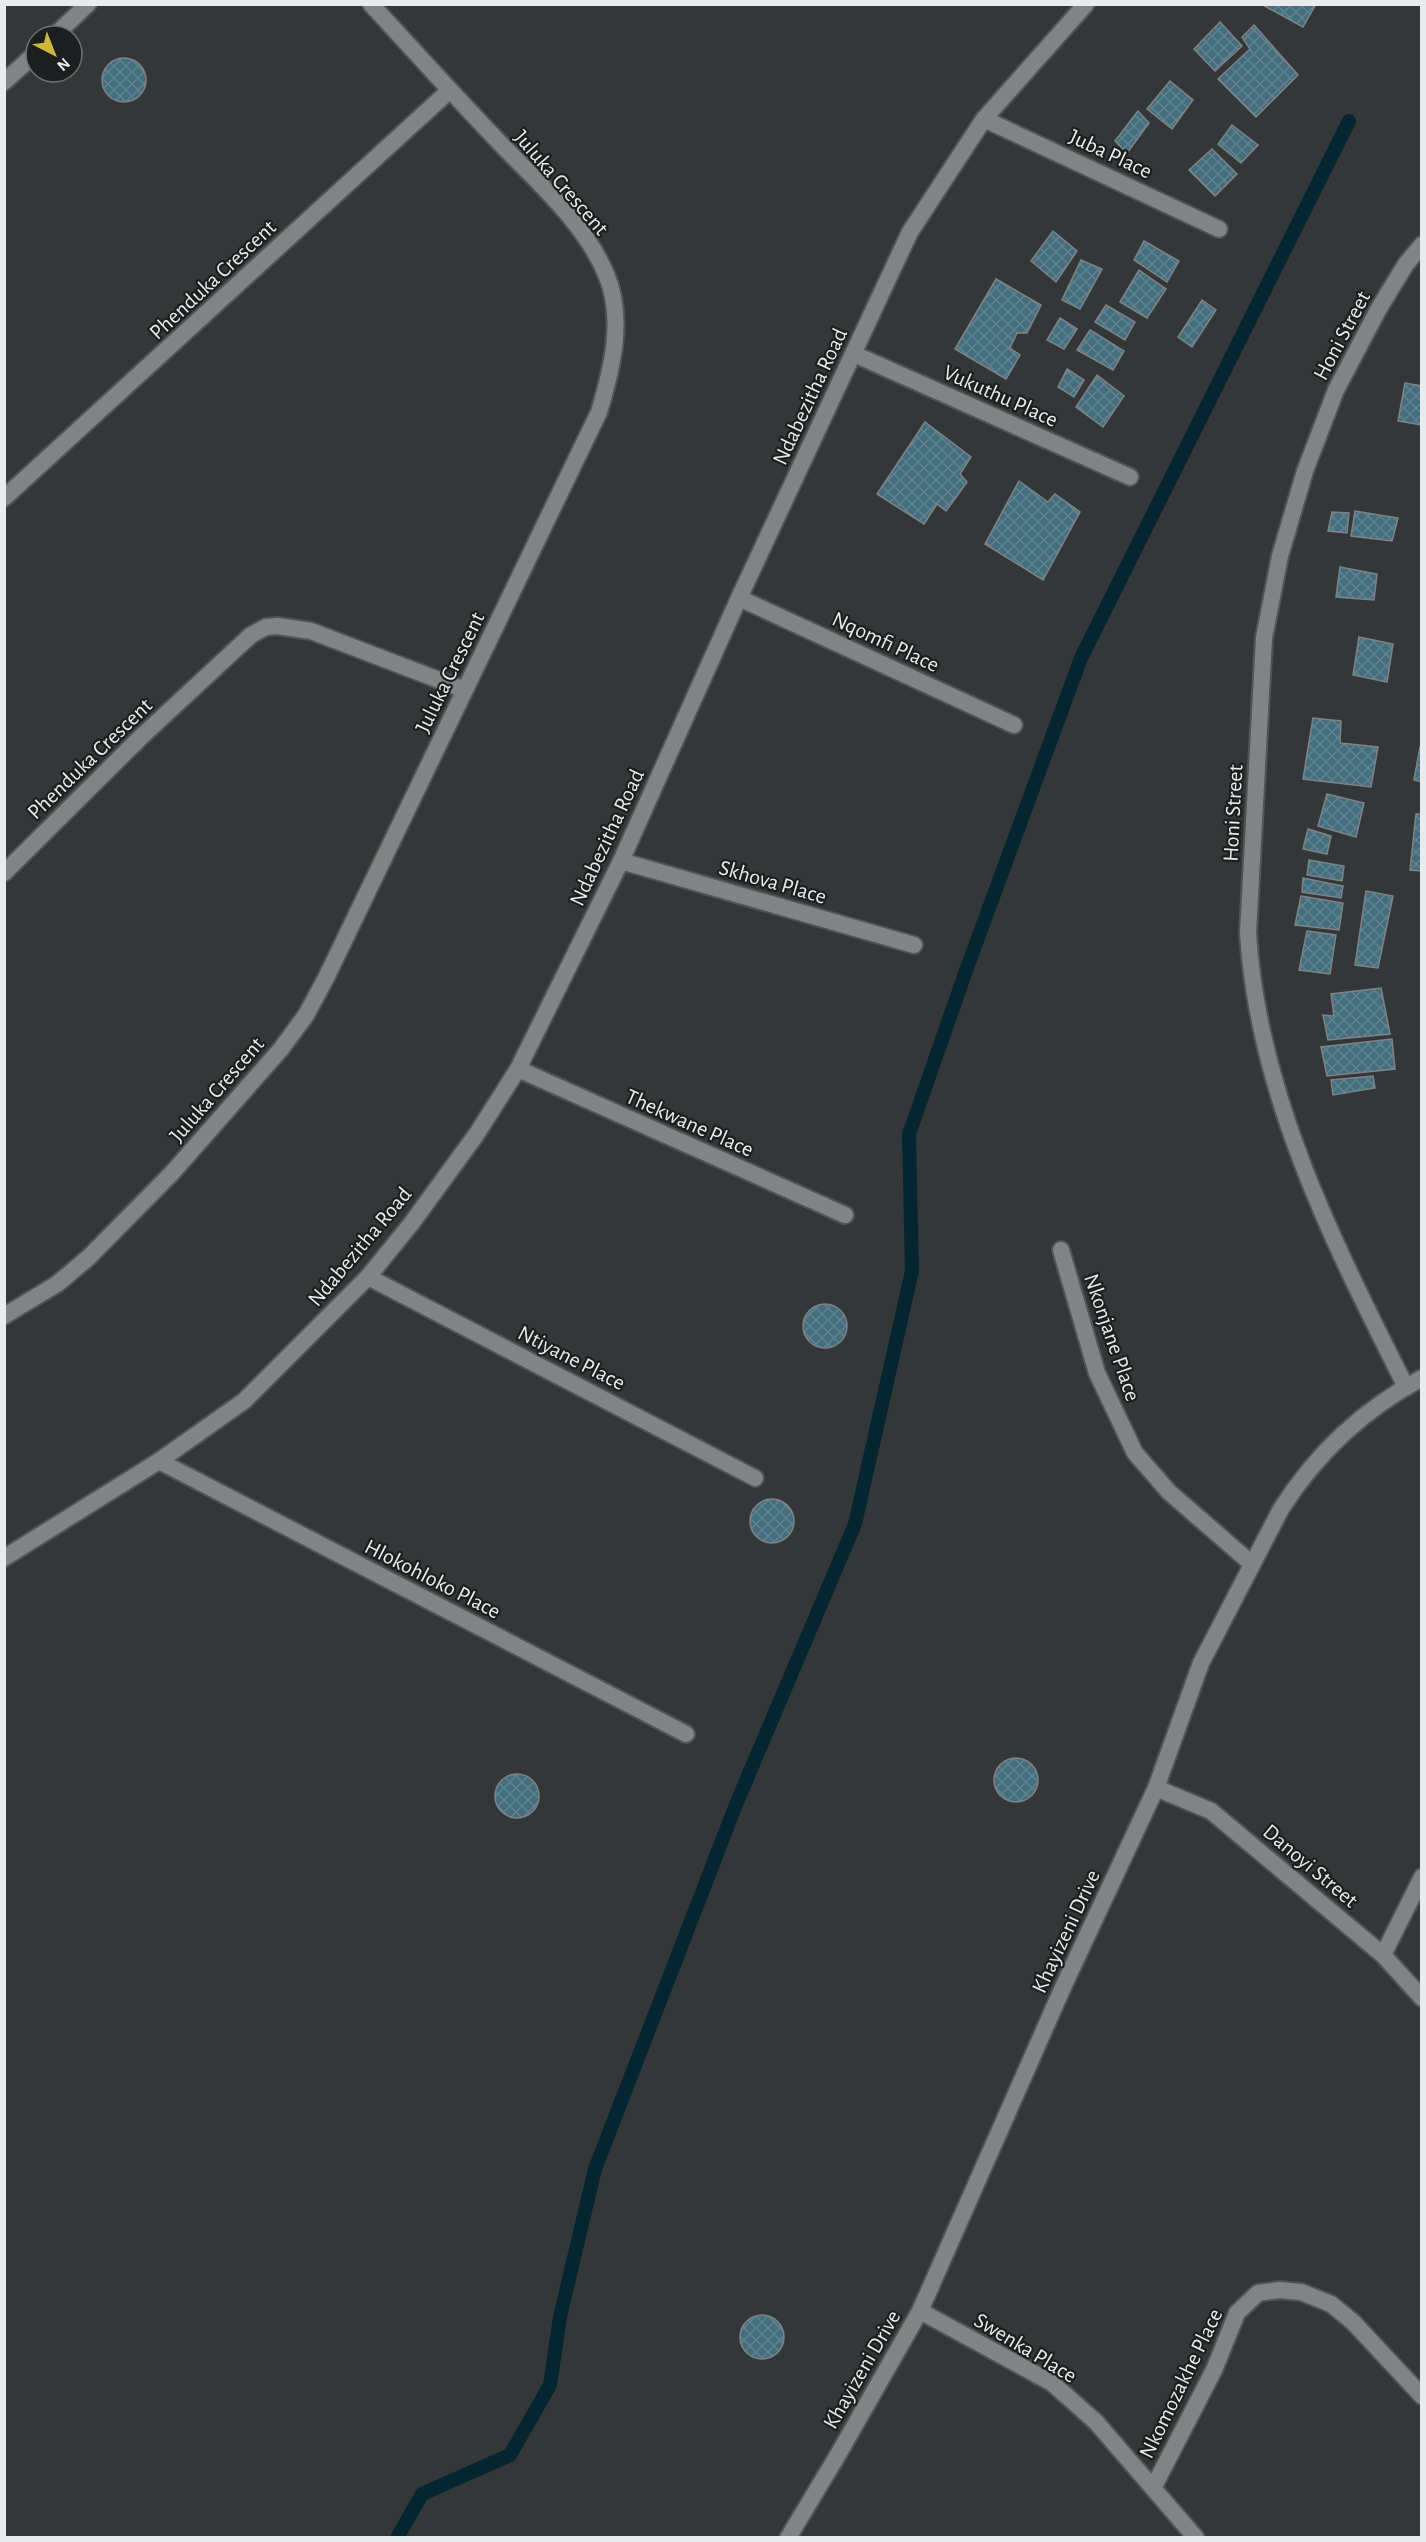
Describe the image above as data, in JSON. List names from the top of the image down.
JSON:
{
  "streets": {
    "street": [
      "Juba Place",
      "Juluka Crescent",
      "Phenduka Crescent",
      "Honi Street",
      "Vukuthu Place",
      "Ndabezitha Road",
      "Nqomfi Place",
      "Skhova Place",
      "Thekwane Place",
      "Nkonjane Place",
      "Ntiyane Place",
      "Hlokohloko Place",
      "Danoyi Street",
      "Khayizeni Drive",
      "Swenka Place",
      "Nkomozakhe Place"
    ]
  },
  "crossings": [
    ["Juba Place", "Ndabezitha Road"],
    ["Juluka Crescent", "Phenduka Crescent"],
    ["Honi Street", "Khayizeni Drive"],
    ["Vukuthu Place", "Ndabezitha Road"],
    ["Ndabezitha Road", "Nqomfi Place"],
    ["Ndabezitha Road", "Skhova Place"],
    ["Ndabezitha Road", "Thekwane Place"],
    ["Ndabezitha Road", "Ntiyane Place"],
    ["Ndabezitha Road", "Hlokohloko Place"],
    ["Nkonjane Place", "Khayizeni Drive"],
    ["Danoyi Street", "Khayizeni Drive"],
    ["Khayizeni Drive", "Swenka Place"],
    ["Swenka Place", "Nkomozakhe Place"]
  ],
  "north": "bottom right"
}
